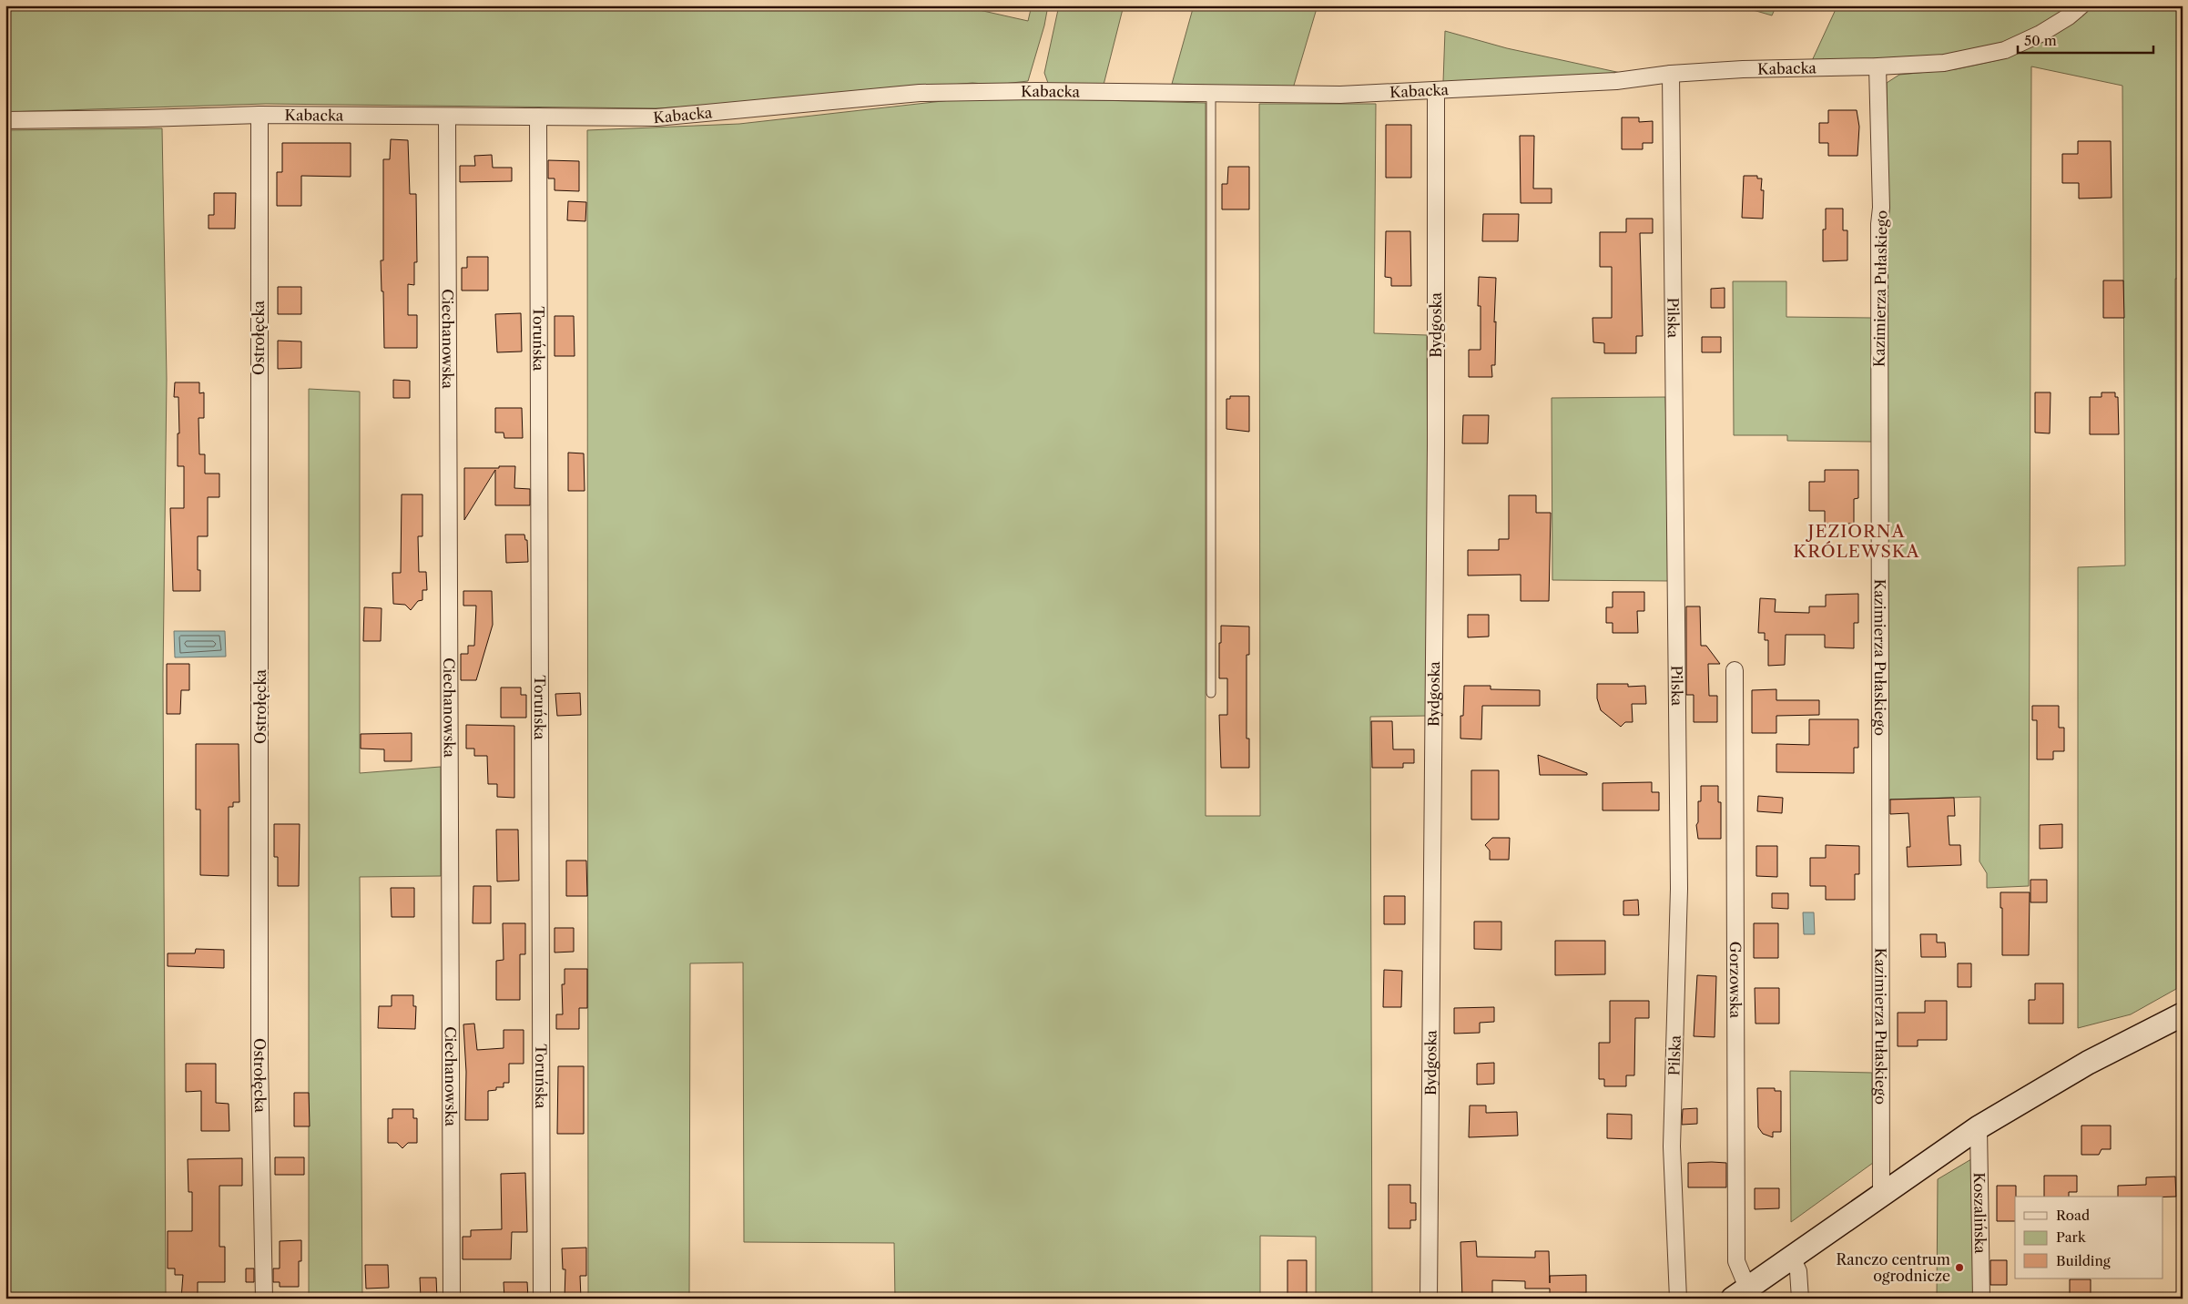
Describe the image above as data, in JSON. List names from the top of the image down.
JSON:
{
  "streets": {
    "street": [
      "Kabacka",
      "Kazimierza Pułaskiego",
      "Pilska",
      "Bydgoska",
      "Ostrołęcka",
      "Ciechanowska",
      "Toruńska",
      "Gorzowska",
      "Koszalińska"
    ]
  },
  "crossings": [
    ["Kabacka", "Kazimierza Pułaskiego"],
    ["Kabacka", "Pilska"],
    ["Kabacka", "Bydgoska"],
    ["Kabacka", "Ostrołęcka"],
    ["Kabacka", "Ciechanowska"],
    ["Kabacka", "Toruńska"]
  ],
  "districts": ["JEZIORNA KRÓLEWSKA"],
  "places": ["Ranczo centrum ogrodnicze"],
  "legend": ["Road", "Park", "Building"],
  "scale_bar": "50 m"
}
